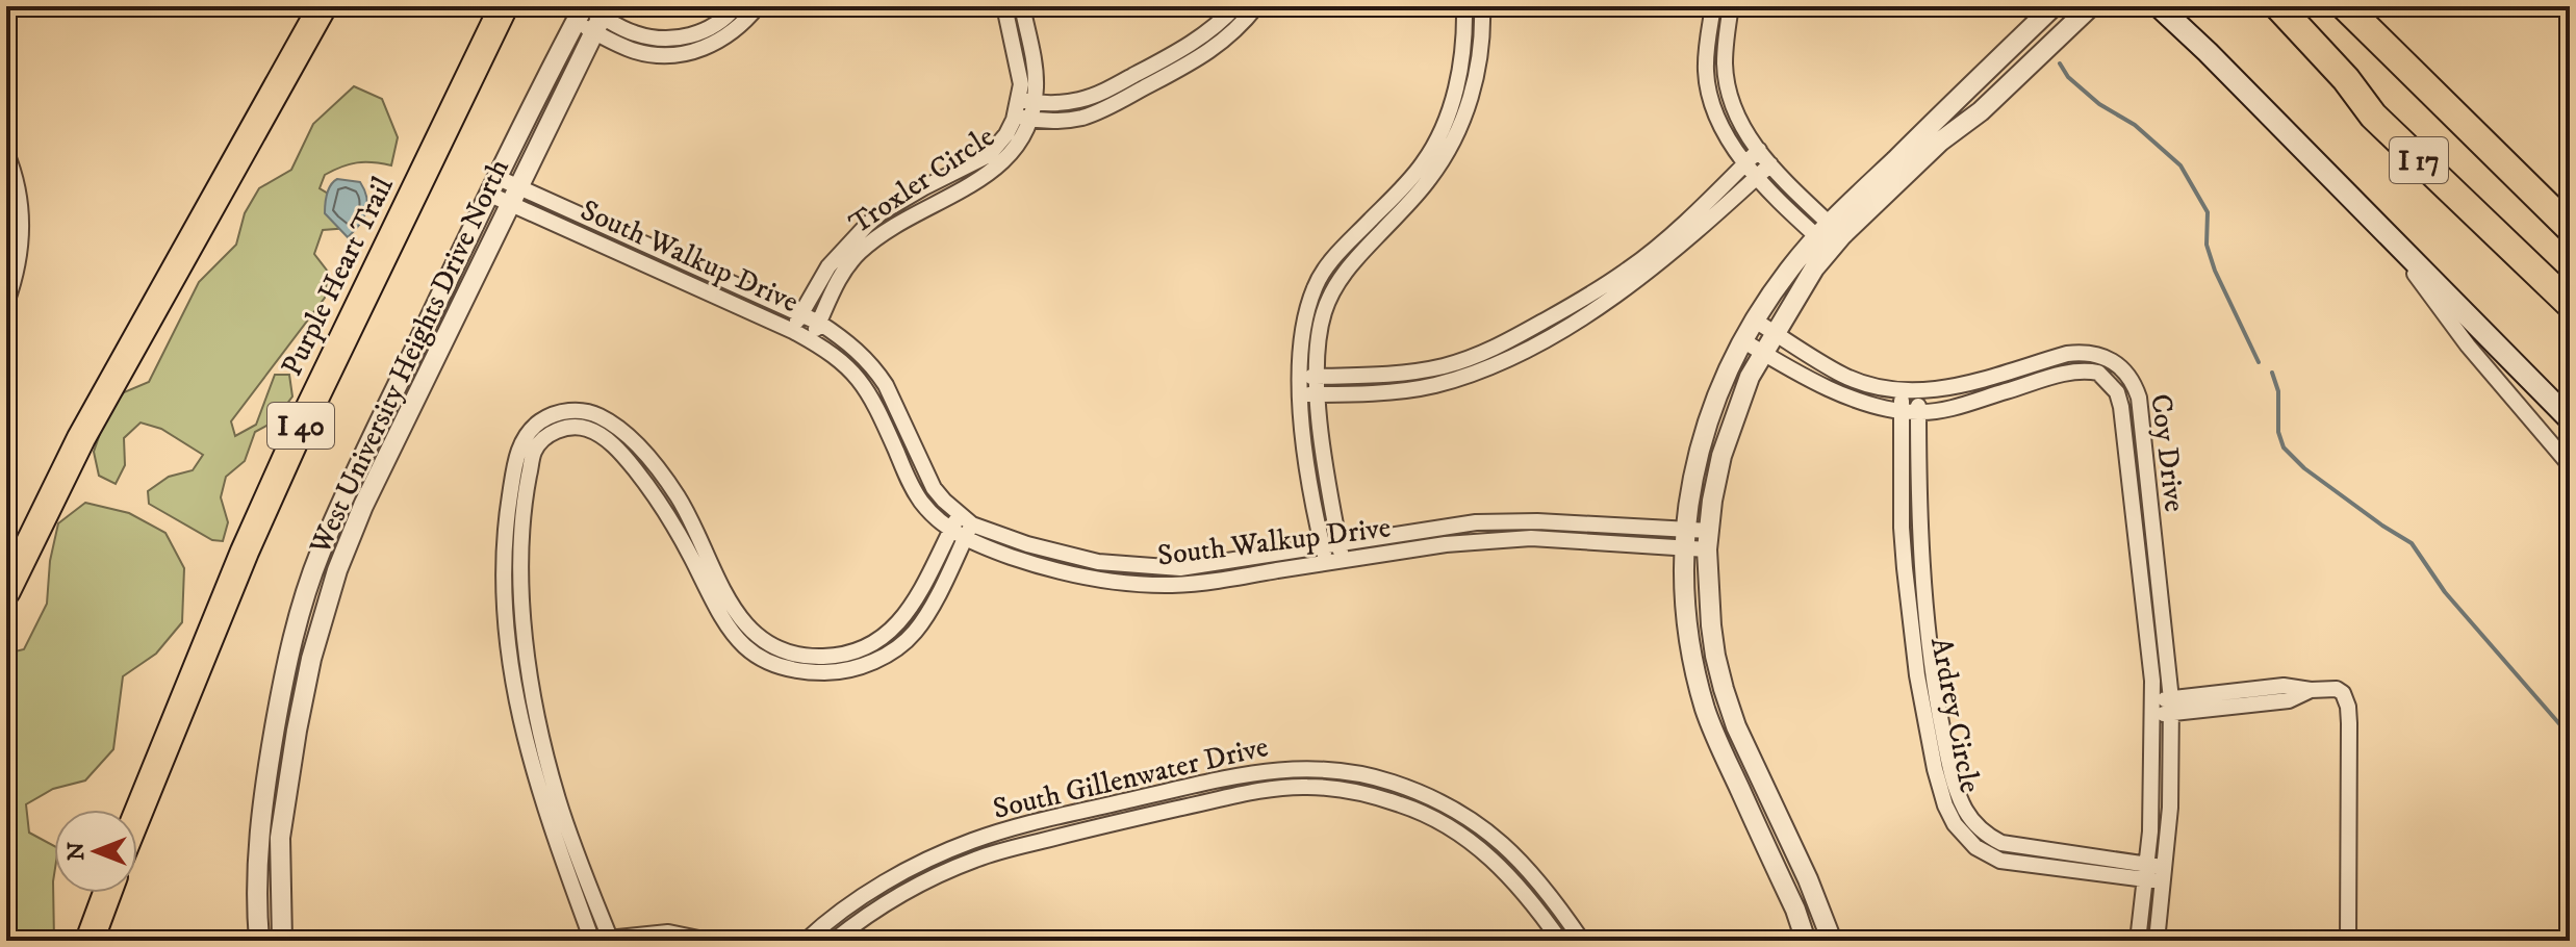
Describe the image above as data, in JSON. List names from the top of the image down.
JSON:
{
  "streets": {
    "highway": ["I 17", "Purple Heart Trail", "I 40"],
    "street": [
      "Troxler Circle",
      "South Walkup Drive",
      "West University Heights Drive North",
      "Coy Drive",
      "Ardrey Circle",
      "South Gillenwater Drive"
    ]
  },
  "crossings": [
    ["Troxler Circle", "South Walkup Drive"],
    ["South Walkup Drive", "West University Heights Drive North"],
    ["Coy Drive", "Ardrey Circle"]
  ],
  "north": "left"
}
